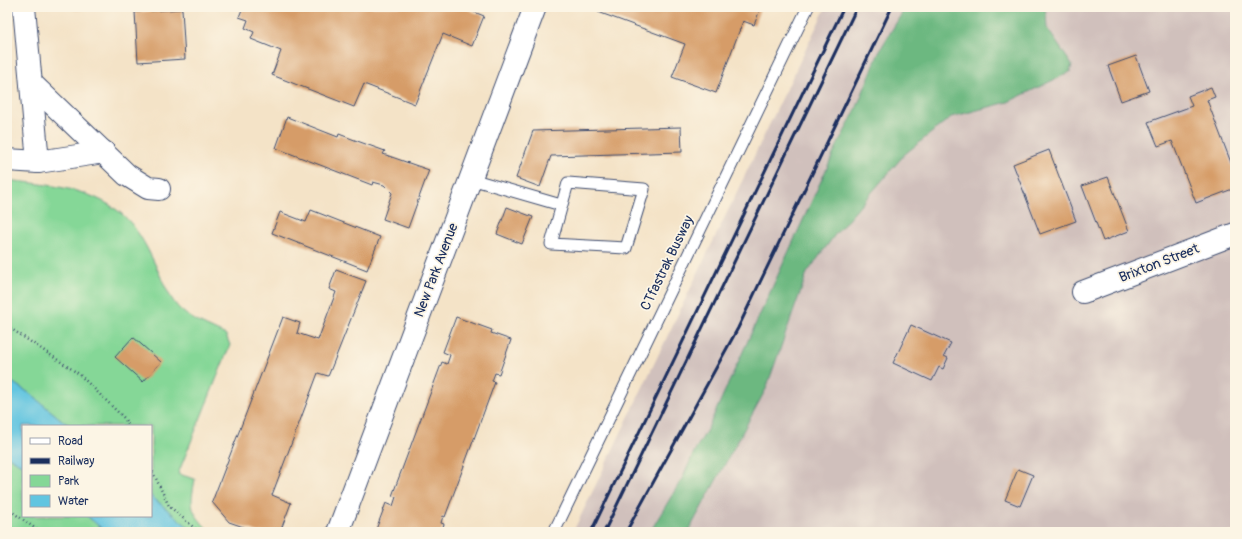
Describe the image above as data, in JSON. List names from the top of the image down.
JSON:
{
  "streets": {
    "street": ["Brixton Street", "New Park Avenue"],
    "lane": ["CTfastrak Busway"]
  },
  "legend": [
    "Road",
    "Railway",
    "Park",
    "Water"
  ]
}
